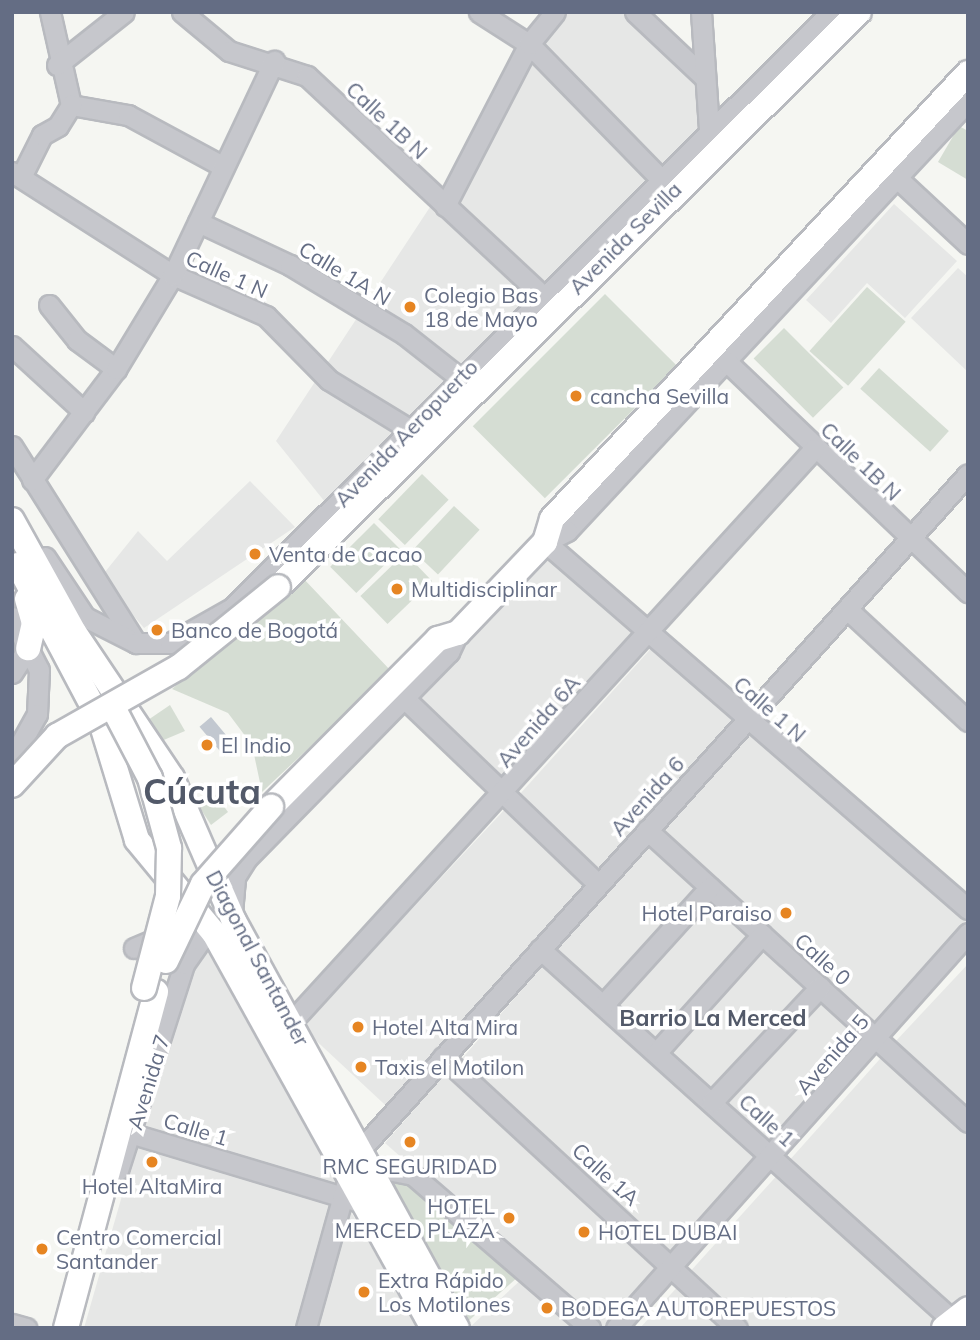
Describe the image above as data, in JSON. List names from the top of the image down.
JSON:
{
  "streets": {
    "main road": ["Avenida Sevilla", "Diagonal Santander", "Avenida 7"],
    "street": [
      "Calle 1B N",
      "Calle 1A N",
      "Calle 1 N",
      "Avenida Aeropuerto",
      "Avenida 6A",
      "Avenida 6",
      "Calle 0",
      "Avenida 5",
      "Calle 1",
      "Calle 1A"
    ]
  },
  "crossings": [
    ["Calle 1B N", "Avenida Aeropuerto"],
    ["Calle 1B N", "Avenida 6A"],
    ["Calle 1B N", "Avenida 6"],
    ["Avenida Sevilla", "Avenida Aeropuerto"],
    ["Calle 1A N", "Avenida Aeropuerto"],
    ["Calle 1 N", "Avenida Aeropuerto"],
    ["Calle 1 N", "Avenida 6A"],
    ["Calle 1 N", "Avenida 6"],
    ["Avenida Aeropuerto", "Diagonal Santander"],
    ["Avenida 6A", "Diagonal Santander"],
    ["Avenida 6", "Diagonal Santander"],
    ["Avenida 6", "Calle 0"],
    ["Avenida 6", "Calle 1"],
    ["Avenida 6", "Calle 1A"],
    ["Diagonal Santander", "Avenida 7"],
    ["Diagonal Santander", "Calle 1"],
    ["Calle 0", "Avenida 5"],
    ["Avenida 5", "Calle 1"],
    ["Avenida 5", "Calle 1A"],
    ["Avenida 7", "Calle 1"]
  ],
  "districts": ["Cúcuta", "Barrio La Merced"],
  "places": [
    "Colegio Bas 18 de Mayo",
    "cancha Sevilla",
    "Venta de Cacao",
    "Multidisciplinar",
    "Banco de Bogotá",
    "El Indio",
    "Hotel Paraiso",
    "Hotel Alta Mira",
    "Taxis el Motilon",
    "RMC SEGURIDAD",
    "Hotel AltaMira",
    "HOTEL MERCED PLAZA",
    "HOTEL DUBAI",
    "Centro Comercial Santander",
    "Extra Rápido Los Motilones",
    "BODEGA AUTOREPUESTOS"
  ]
}
